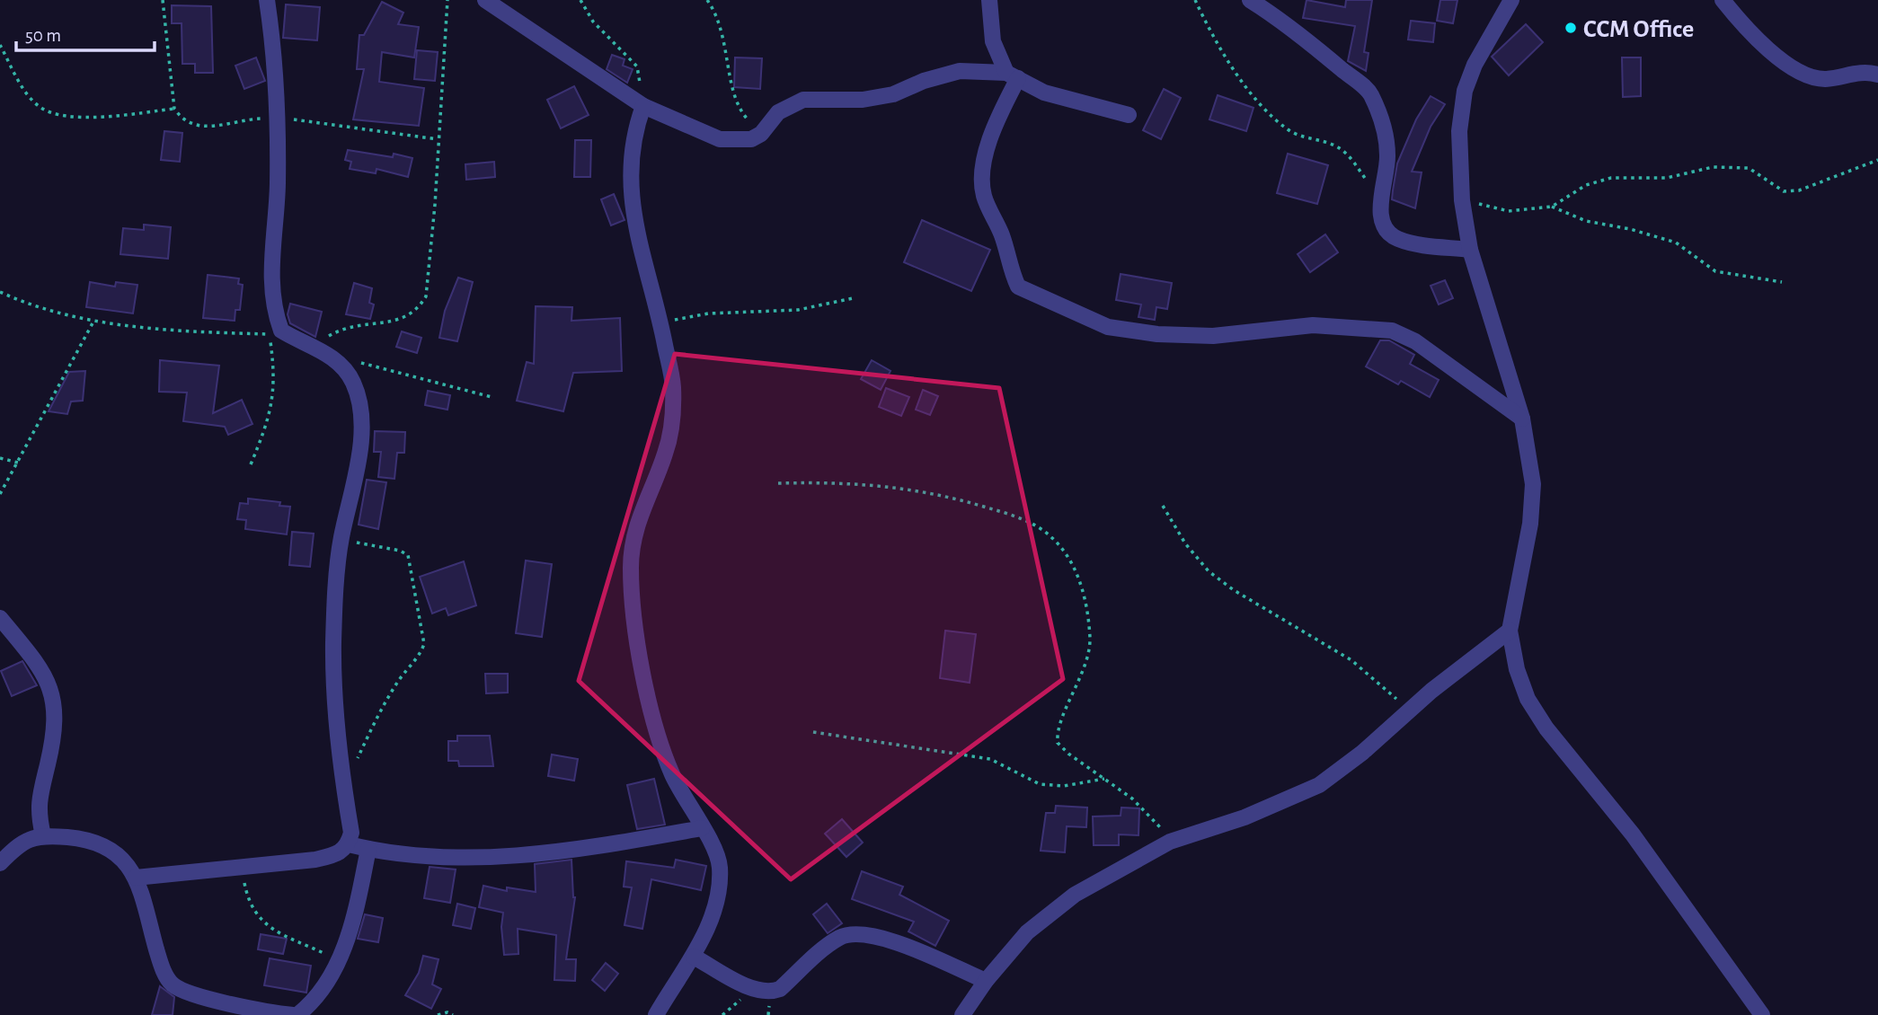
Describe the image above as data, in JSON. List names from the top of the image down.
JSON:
{
  "places": ["CCM Office"],
  "scale_bar": "50 m"
}
